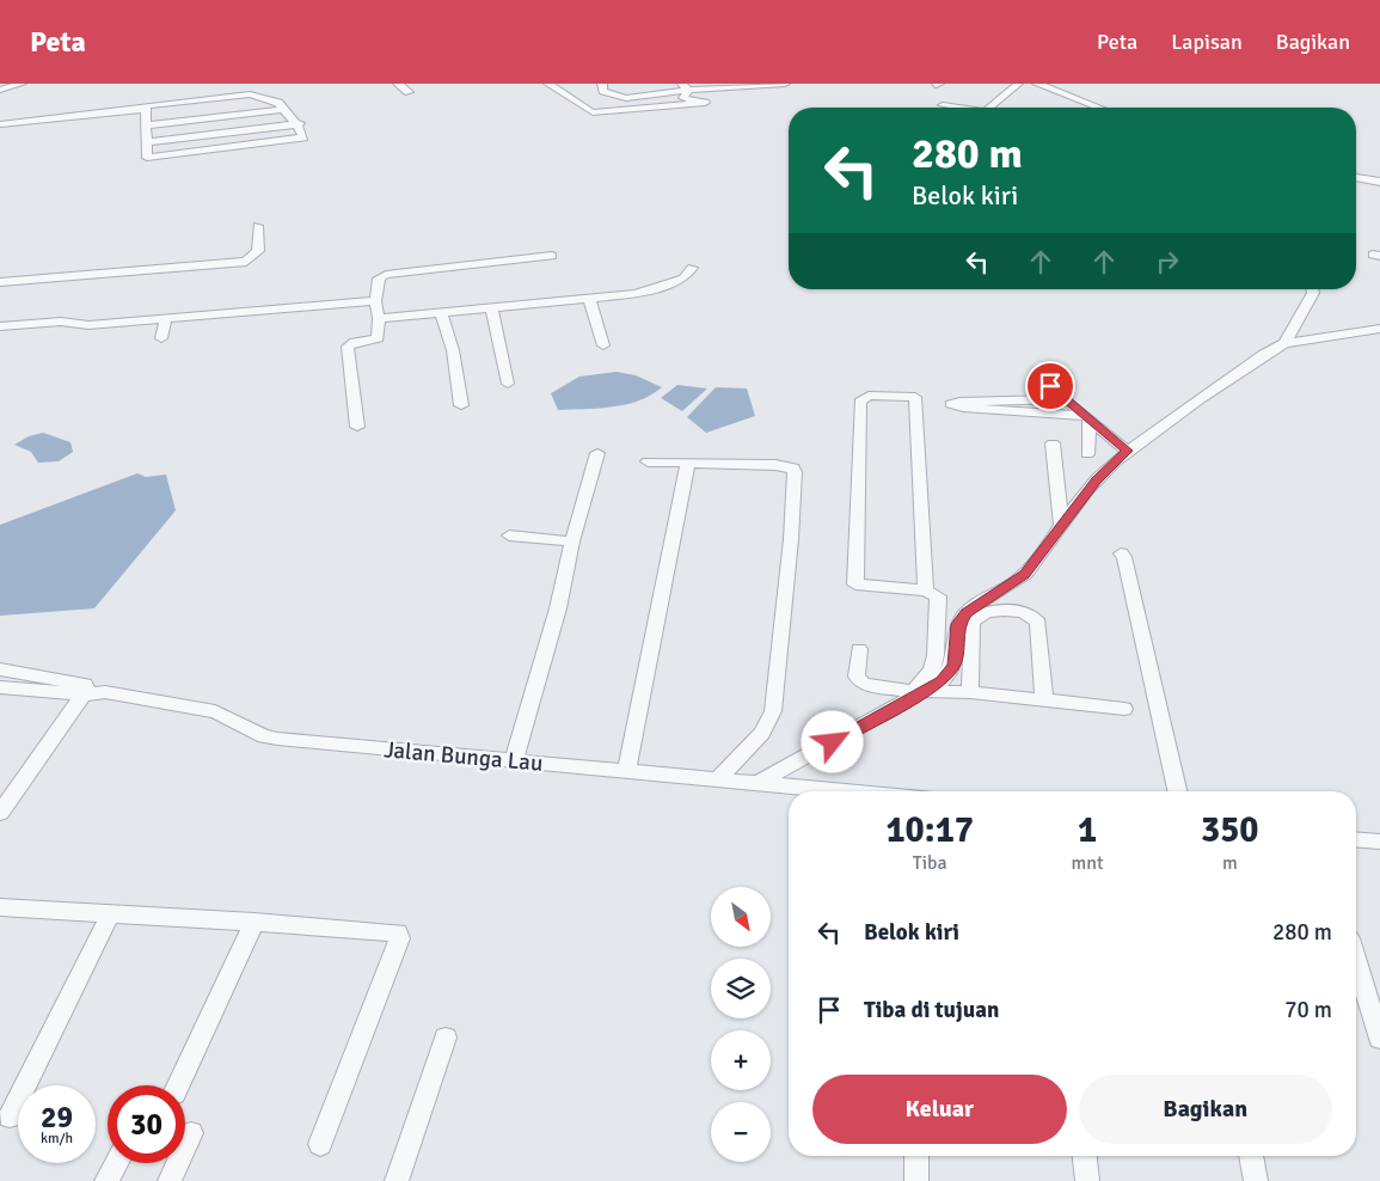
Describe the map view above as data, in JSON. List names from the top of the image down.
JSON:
{
  "streets": {
    "street": ["Jalan Bunga Lau"]
  },
  "north": "bottom right",
  "page": {
    "header": "Peta",
    "nav": ["Peta", "Lapisan", "Bagikan"],
    "turn": ["280 m", "Belok kiri"],
    "eta": [
      "10:17",
      "Tiba",
      "1",
      "mnt",
      "350",
      "m"
    ],
    "map_buttons": ["+", "−"],
    "list": [
      {
        "name": "Belok kiri",
        "value": "280 m"
      },
      {
        "name": "Tiba di tujuan",
        "value": "70 m"
      }
    ],
    "buttons": ["Keluar", "Bagikan"],
    "speed": "29 km/h",
    "limit": "30"
  }
}
